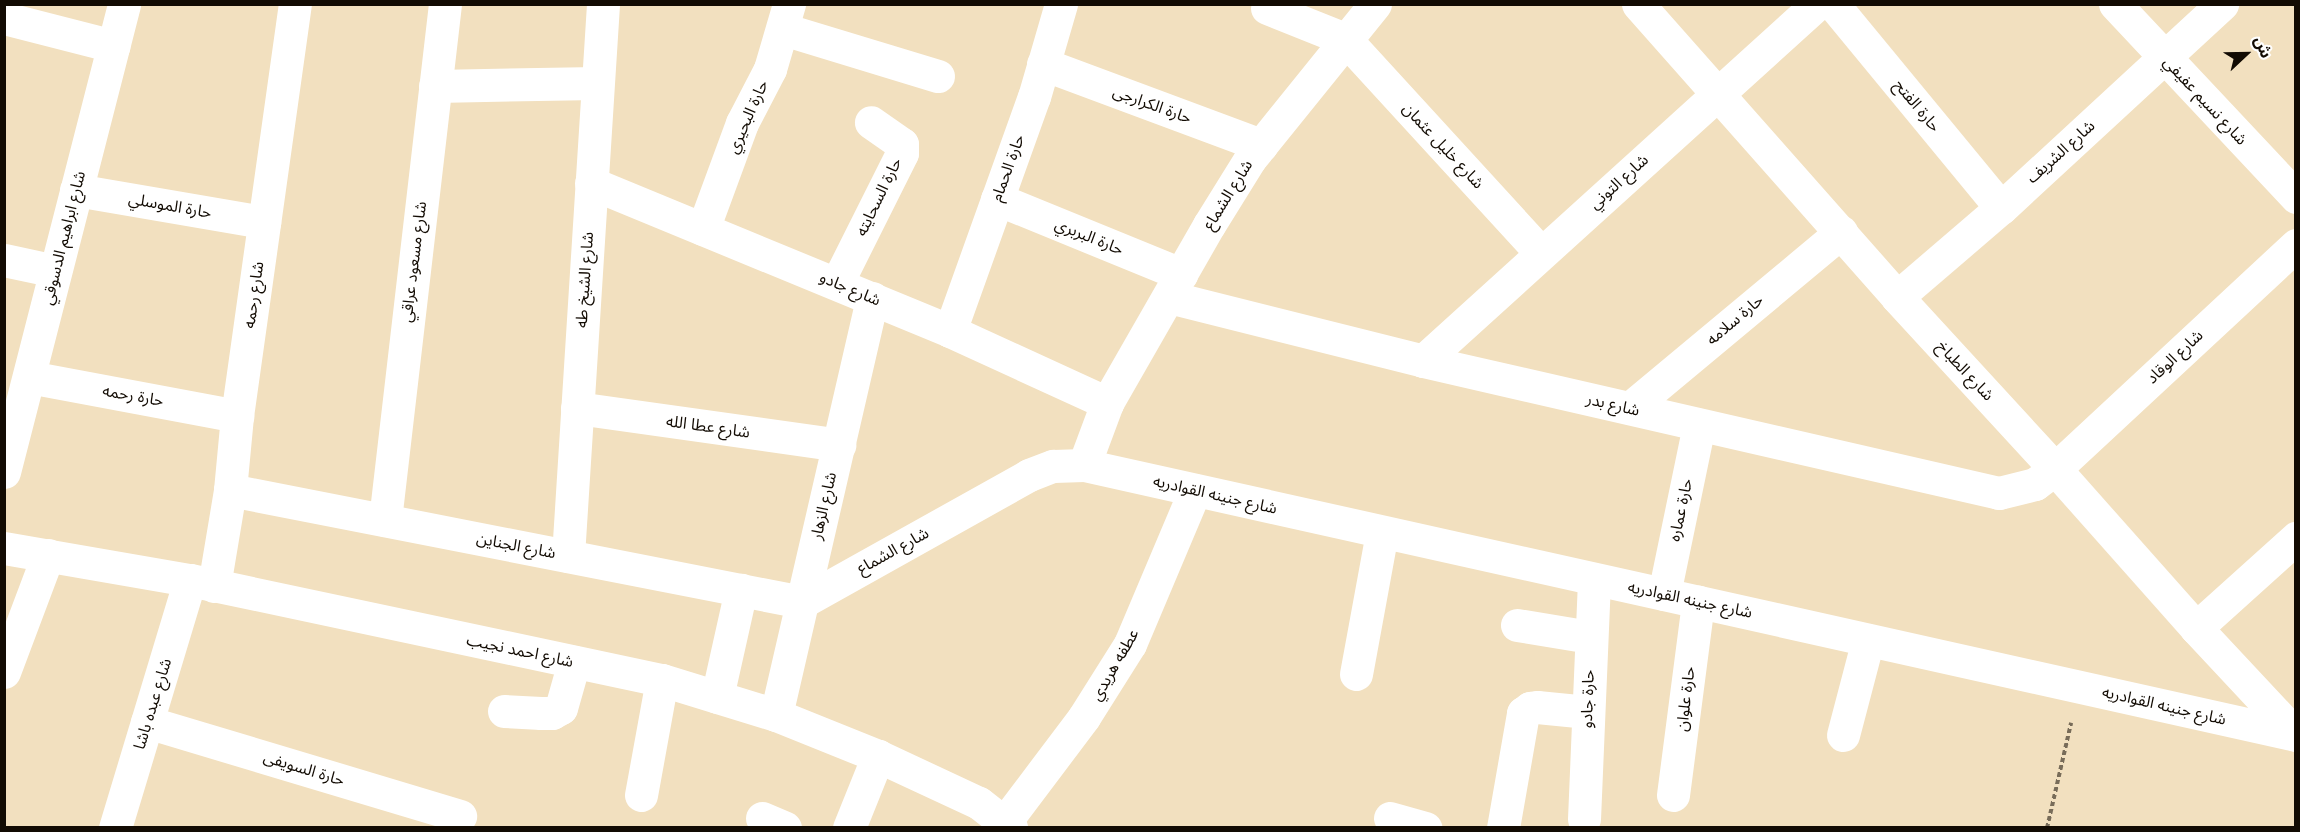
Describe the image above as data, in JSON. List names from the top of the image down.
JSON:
{
  "streets": {
    "street": [
      "شارع نسيم عفيفي",
      "حارة الكرارجى",
      "حارة الفتح",
      "حارة البحيري",
      "شارع خليل عثمان",
      "شارع الشريف",
      "حارة الحمام",
      "شارع التوني",
      "شارع الشماع",
      "حارة السحايته",
      "حارة الموسلي",
      "حارة البربري",
      "شارع ابراهيم الدسوقي",
      "شارع مسعود عراقي",
      "شارع الشيخ طه",
      "شارع جادو",
      "شارع رحمه",
      "حارة سلامه",
      "شارع الوقاد",
      "شارع الطباخ",
      "حارة رحمه",
      "شارع بدر",
      "شارع عطا الله",
      "شارع جنينه القوادريه",
      "شارع الزهار",
      "حارة عماره",
      "شارع الجناين",
      "شارع احمد نجيب",
      "عطفه هريدي",
      "حارة جادو",
      "حارة علوان",
      "شارع عبده باشا",
      "حارة السويفى"
    ]
  },
  "crossings": [
    ["شارع نسيم عفيفي", "شارع الشريف"],
    ["حارة الكرارجى", "حارة الحمام"],
    ["حارة الكرارجى", "شارع الشماع"],
    ["حارة الفتح", "شارع الشريف"],
    ["حارة البحيري", "شارع جادو"],
    ["شارع خليل عثمان", "شارع التوني"],
    ["شارع خليل عثمان", "شارع الشماع"],
    ["شارع الشريف", "شارع الطباخ"],
    ["حارة الحمام", "حارة البربري"],
    ["حارة الحمام", "شارع جادو"],
    ["شارع التوني", "شارع الطباخ"],
    ["شارع التوني", "شارع بدر"],
    ["شارع الشماع", "حارة البربري"],
    ["شارع الشماع", "شارع جادو"],
    ["شارع الشماع", "شارع بدر"],
    ["شارع الشماع", "شارع جنينه القوادريه"],
    ["شارع الشماع", "شارع الزهار"],
    ["شارع الشماع", "شارع الجناين"],
    ["حارة السحايته", "شارع جادو"],
    ["حارة الموسلي", "شارع ابراهيم الدسوقي"],
    ["حارة الموسلي", "شارع رحمه"],
    ["حارة البربري", "شارع بدر"],
    ["شارع ابراهيم الدسوقي", "حارة رحمه"],
    ["شارع مسعود عراقي", "شارع الجناين"],
    ["شارع الشيخ طه", "شارع جادو"],
    ["شارع الشيخ طه", "شارع عطا الله"],
    ["شارع الشيخ طه", "شارع الجناين"],
    ["شارع جادو", "شارع الزهار"],
    ["شارع رحمه", "حارة رحمه"],
    ["شارع رحمه", "شارع الجناين"],
    ["شارع رحمه", "شارع احمد نجيب"],
    ["شارع رحمه", "شارع عبده باشا"],
    ["حارة سلامه", "شارع الطباخ"],
    ["حارة سلامه", "شارع بدر"],
    ["شارع الوقاد", "شارع الطباخ"],
    ["شارع الوقاد", "شارع بدر"],
    ["شارع الطباخ", "شارع بدر"],
    ["شارع الطباخ", "شارع جنينه القوادريه"],
    ["شارع بدر", "حارة عماره"],
    ["شارع عطا الله", "شارع الزهار"],
    ["شارع جنينه القوادريه", "حارة عماره"],
    ["شارع جنينه القوادريه", "عطفه هريدي"],
    ["شارع جنينه القوادريه", "حارة جادو"],
    ["شارع جنينه القوادريه", "حارة علوان"],
    ["شارع الزهار", "شارع الجناين"],
    ["شارع الزهار", "شارع احمد نجيب"],
    ["شارع احمد نجيب", "عطفه هريدي"],
    ["شارع احمد نجيب", "شارع عبده باشا"],
    ["شارع عبده باشا", "حارة السويفى"]
  ],
  "north": "right"
}
